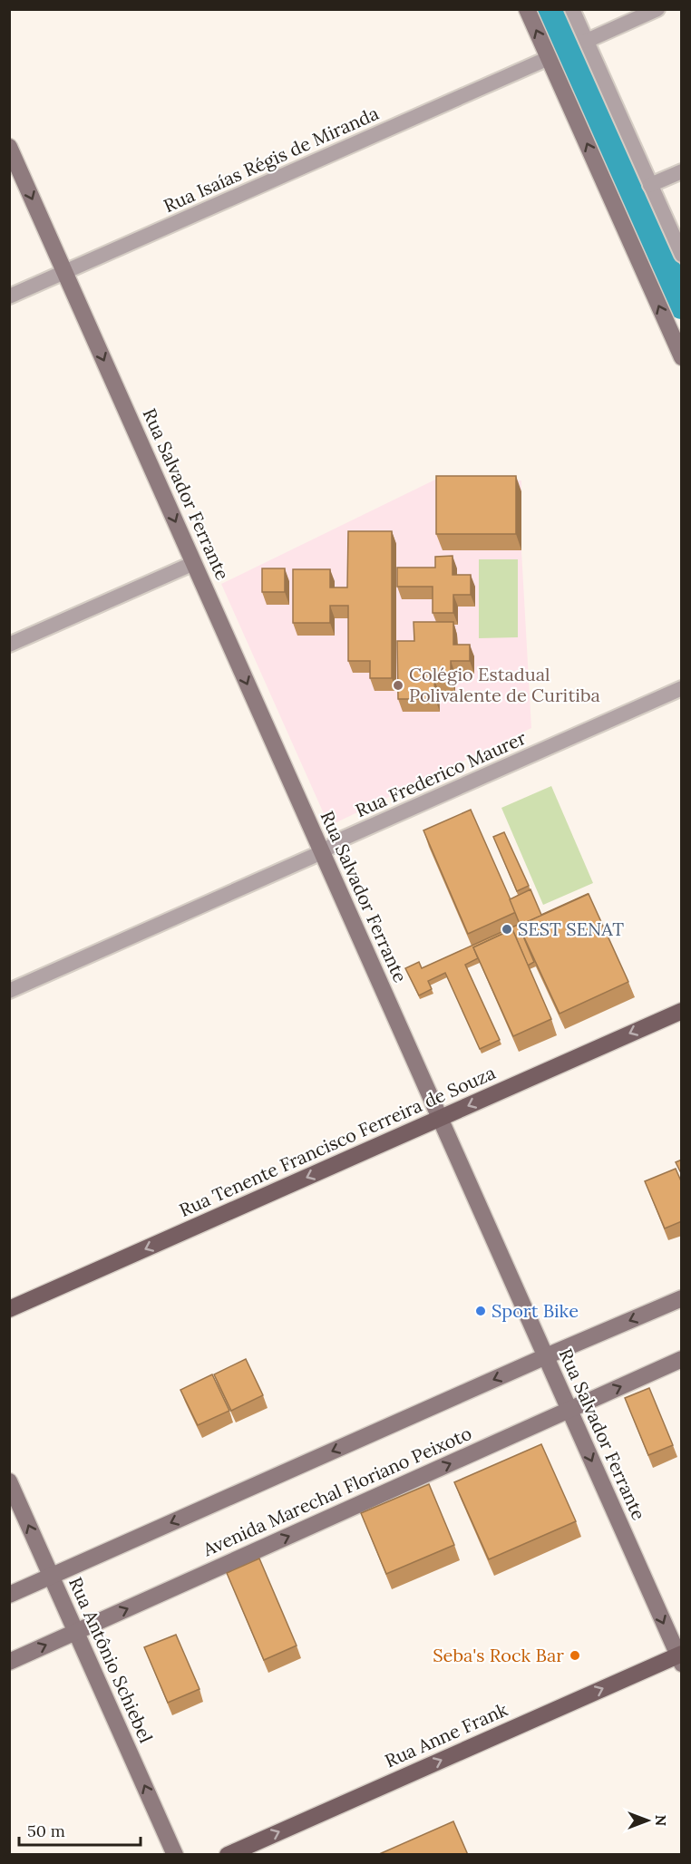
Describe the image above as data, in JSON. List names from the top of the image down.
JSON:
{
  "streets": {
    "main road": [
      "Rua Salvador Ferrante",
      "Rua Tenente Francisco Ferreira de Souza",
      "Avenida Marechal Floriano Peixoto",
      "Rua Antônio Schiebel",
      "Rua Anne Frank"
    ],
    "street": ["Rua Isaías Régis de Miranda", "Rua Frederico Maurer"]
  },
  "crossings": [
    ["Rua Isaías Régis de Miranda", "Rua Salvador Ferrante"],
    ["Rua Salvador Ferrante", "Rua Frederico Maurer"],
    ["Rua Salvador Ferrante", "Rua Tenente Francisco Ferreira de Souza"],
    ["Rua Salvador Ferrante", "Avenida Marechal Floriano Peixoto"],
    ["Rua Salvador Ferrante", "Rua Anne Frank"],
    ["Avenida Marechal Floriano Peixoto", "Rua Antônio Schiebel"]
  ],
  "one_way": [
    "Rua Salvador Ferrante",
    "Rua Tenente Francisco Ferreira de Souza",
    "Rua Antônio Schiebel",
    "Rua Anne Frank"
  ],
  "places": [
    "Colégio Estadual Polivalente de Curitiba",
    "SEST SENAT",
    "Sport Bike",
    "Seba's Rock Bar"
  ],
  "scale_bar": "50 m",
  "north": "right"
}
